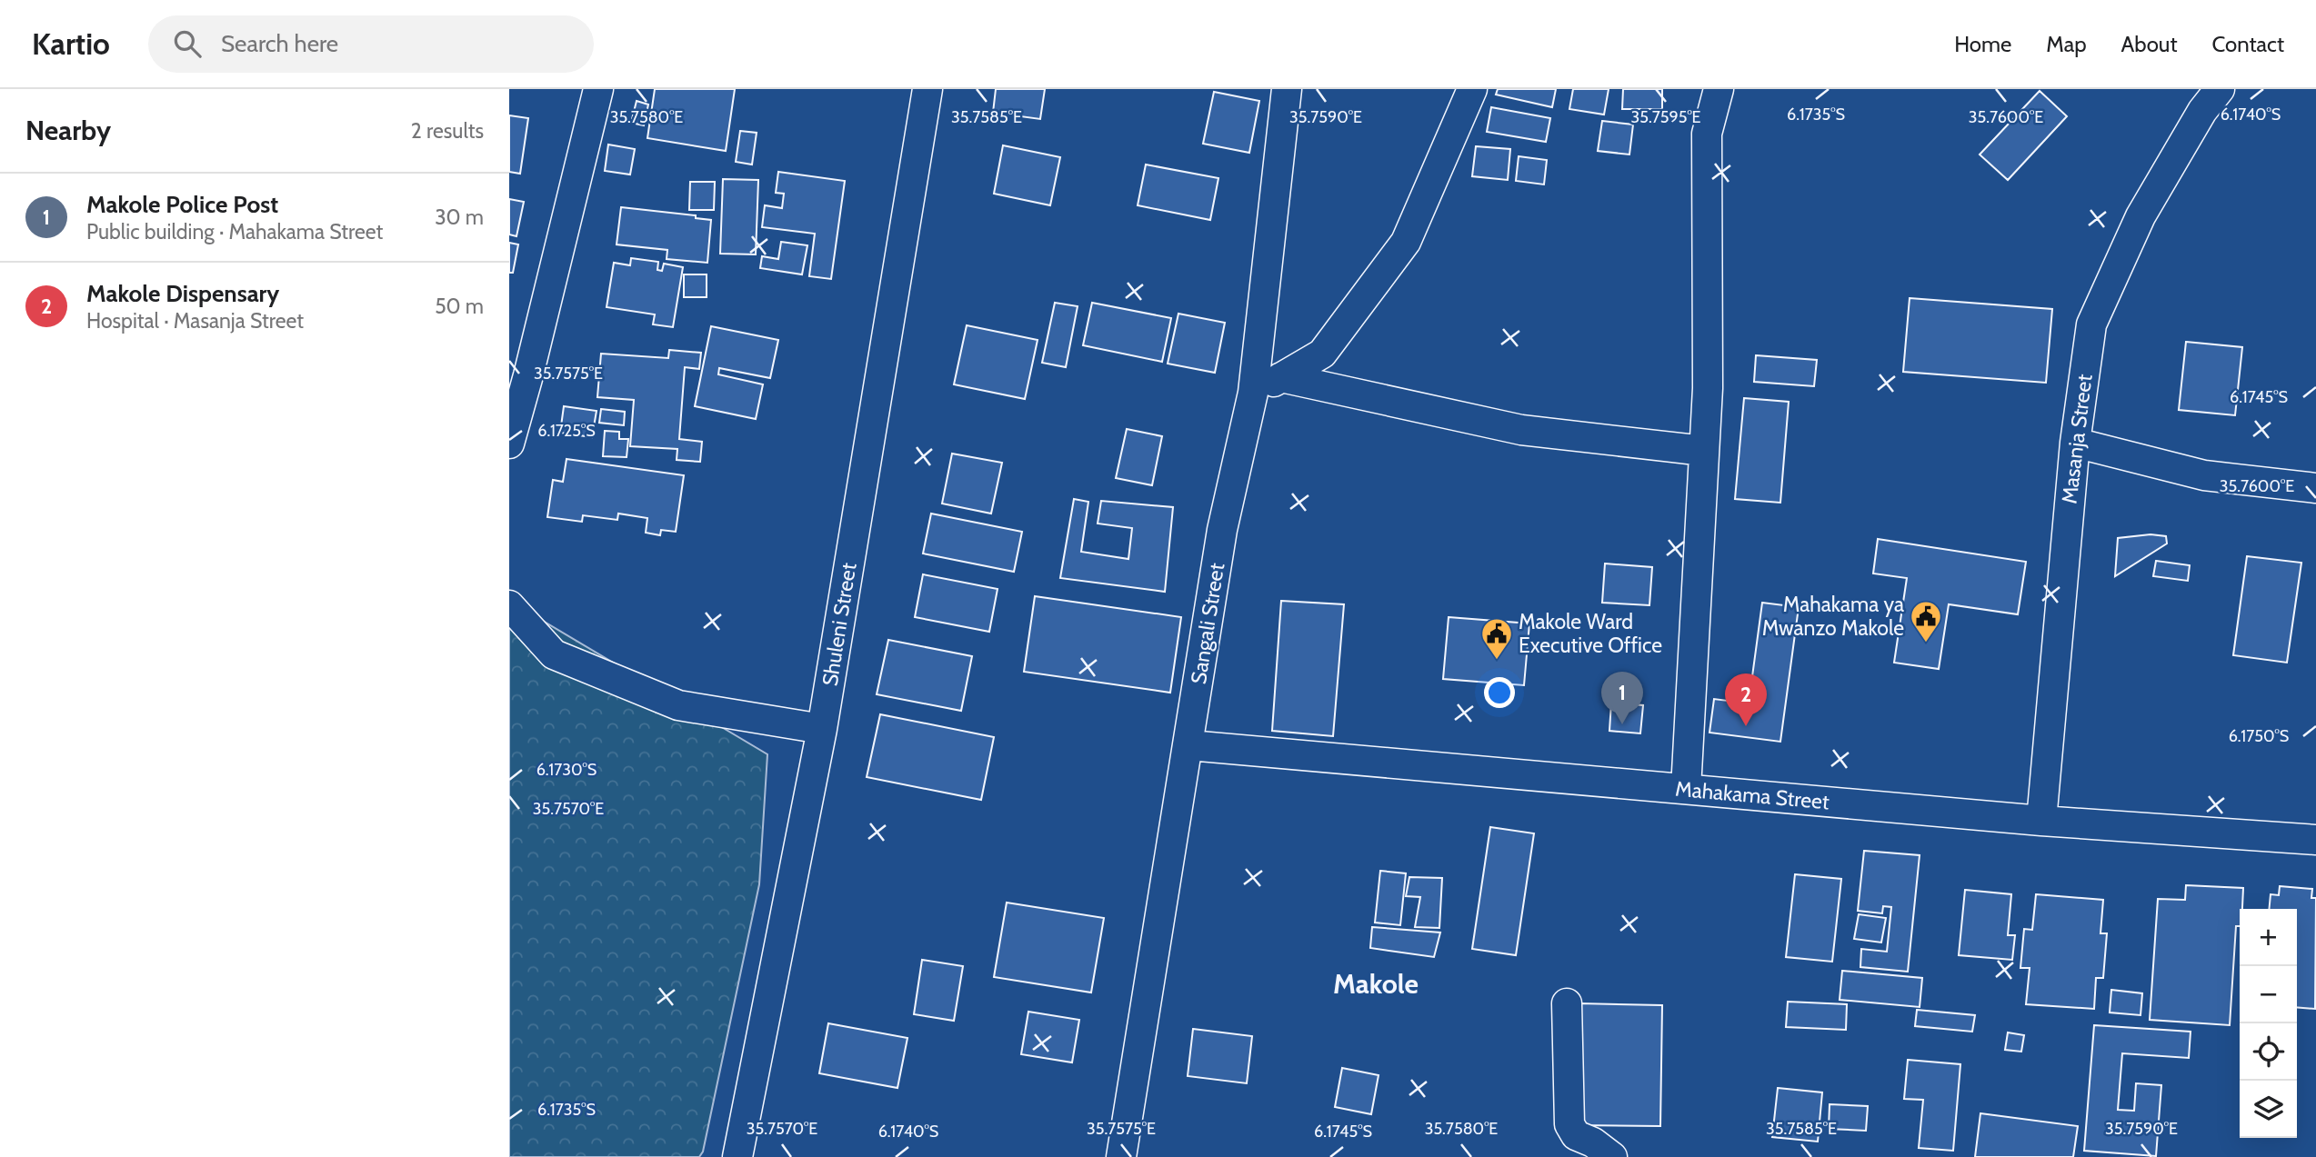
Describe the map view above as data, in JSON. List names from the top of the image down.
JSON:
{
  "streets": {
    "street": [
      "Masanja Street",
      "Sangali Street",
      "Shuleni Street",
      "Mahakama Street"
    ]
  },
  "crossings": [
    ["Masanja Street", "Mahakama Street"],
    ["Sangali Street", "Mahakama Street"]
  ],
  "districts": ["Makole"],
  "places": {
    "public building": ["Mahakama ya Mwanzo Makole", "Makole Ward Executive Office"]
  },
  "page": {
    "header": "Kartio",
    "search": "Search here",
    "nav": [
      "Home",
      "Map",
      "About",
      "Contact"
    ],
    "heading": ["Nearby", "2 results"],
    "list": [
      {
        "mark": "1",
        "name": "Makole Police Post",
        "note": "Public building · Mahakama Street",
        "value": "30 m"
      },
      {
        "mark": "2",
        "name": "Makole Dispensary",
        "note": "Hospital · Masanja Street",
        "value": "50 m"
      }
    ],
    "pins": ["1", "2"],
    "map_buttons": ["+", "−"]
  },
  "coordinates": [
    "6.1735°S",
    "6.1740°S",
    "35.7580°E",
    "35.7585°E",
    "35.7590°E",
    "35.7595°E",
    "35.7600°E",
    "35.7575°E",
    "6.1745°S",
    "6.1725°S",
    "6.1750°S",
    "6.1730°S",
    "35.7570°E"
  ]
}
